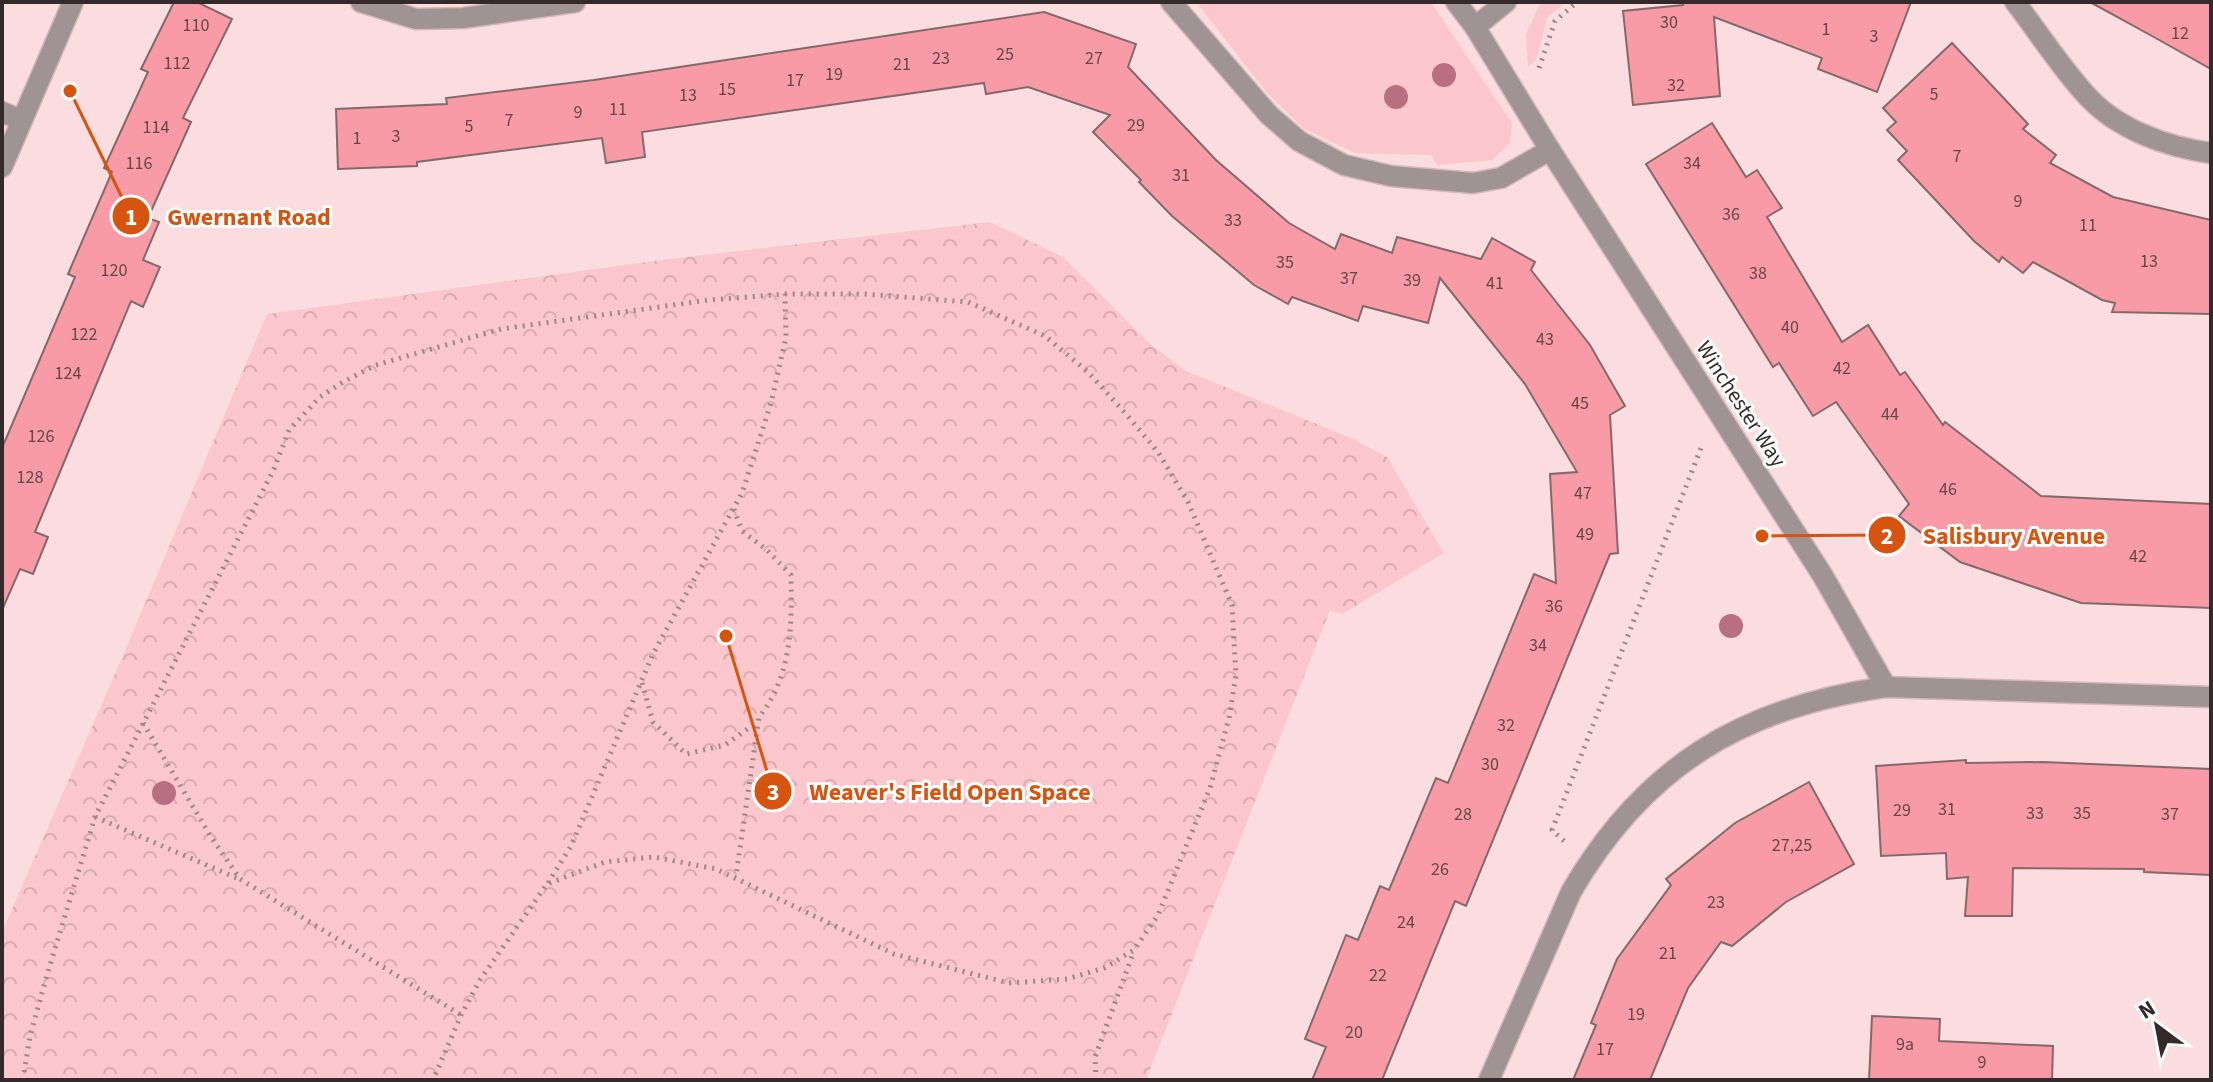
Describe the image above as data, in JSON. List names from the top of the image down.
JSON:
{
  "streets": {
    "street": ["Winchester Way"]
  },
  "places": ["Gwernant Road", "Salisbury Avenue", "Weaver's Field Open Space"],
  "house_numbers": [
    "30",
    "110",
    "1",
    "12",
    "3",
    "25",
    "23",
    "27",
    "112",
    "21",
    "19",
    "17",
    "32",
    "15",
    "5",
    "13",
    "11",
    "9",
    "7",
    "29",
    "5",
    "114",
    "3",
    "1",
    "7",
    "116",
    "34",
    "31",
    "9",
    "36",
    "33",
    "11",
    "13",
    "35",
    "120",
    "38",
    "37",
    "39",
    "41",
    "40",
    "122",
    "43",
    "42",
    "124",
    "45",
    "44",
    "126",
    "128",
    "46",
    "47",
    "49",
    "42",
    "36",
    "34",
    "32",
    "30",
    "31",
    "29",
    "33",
    "35",
    "28",
    "37",
    "27,25",
    "26",
    "23",
    "24",
    "21",
    "22",
    "19",
    "20",
    "9a",
    "17",
    "9"
  ],
  "north": "top left"
}
